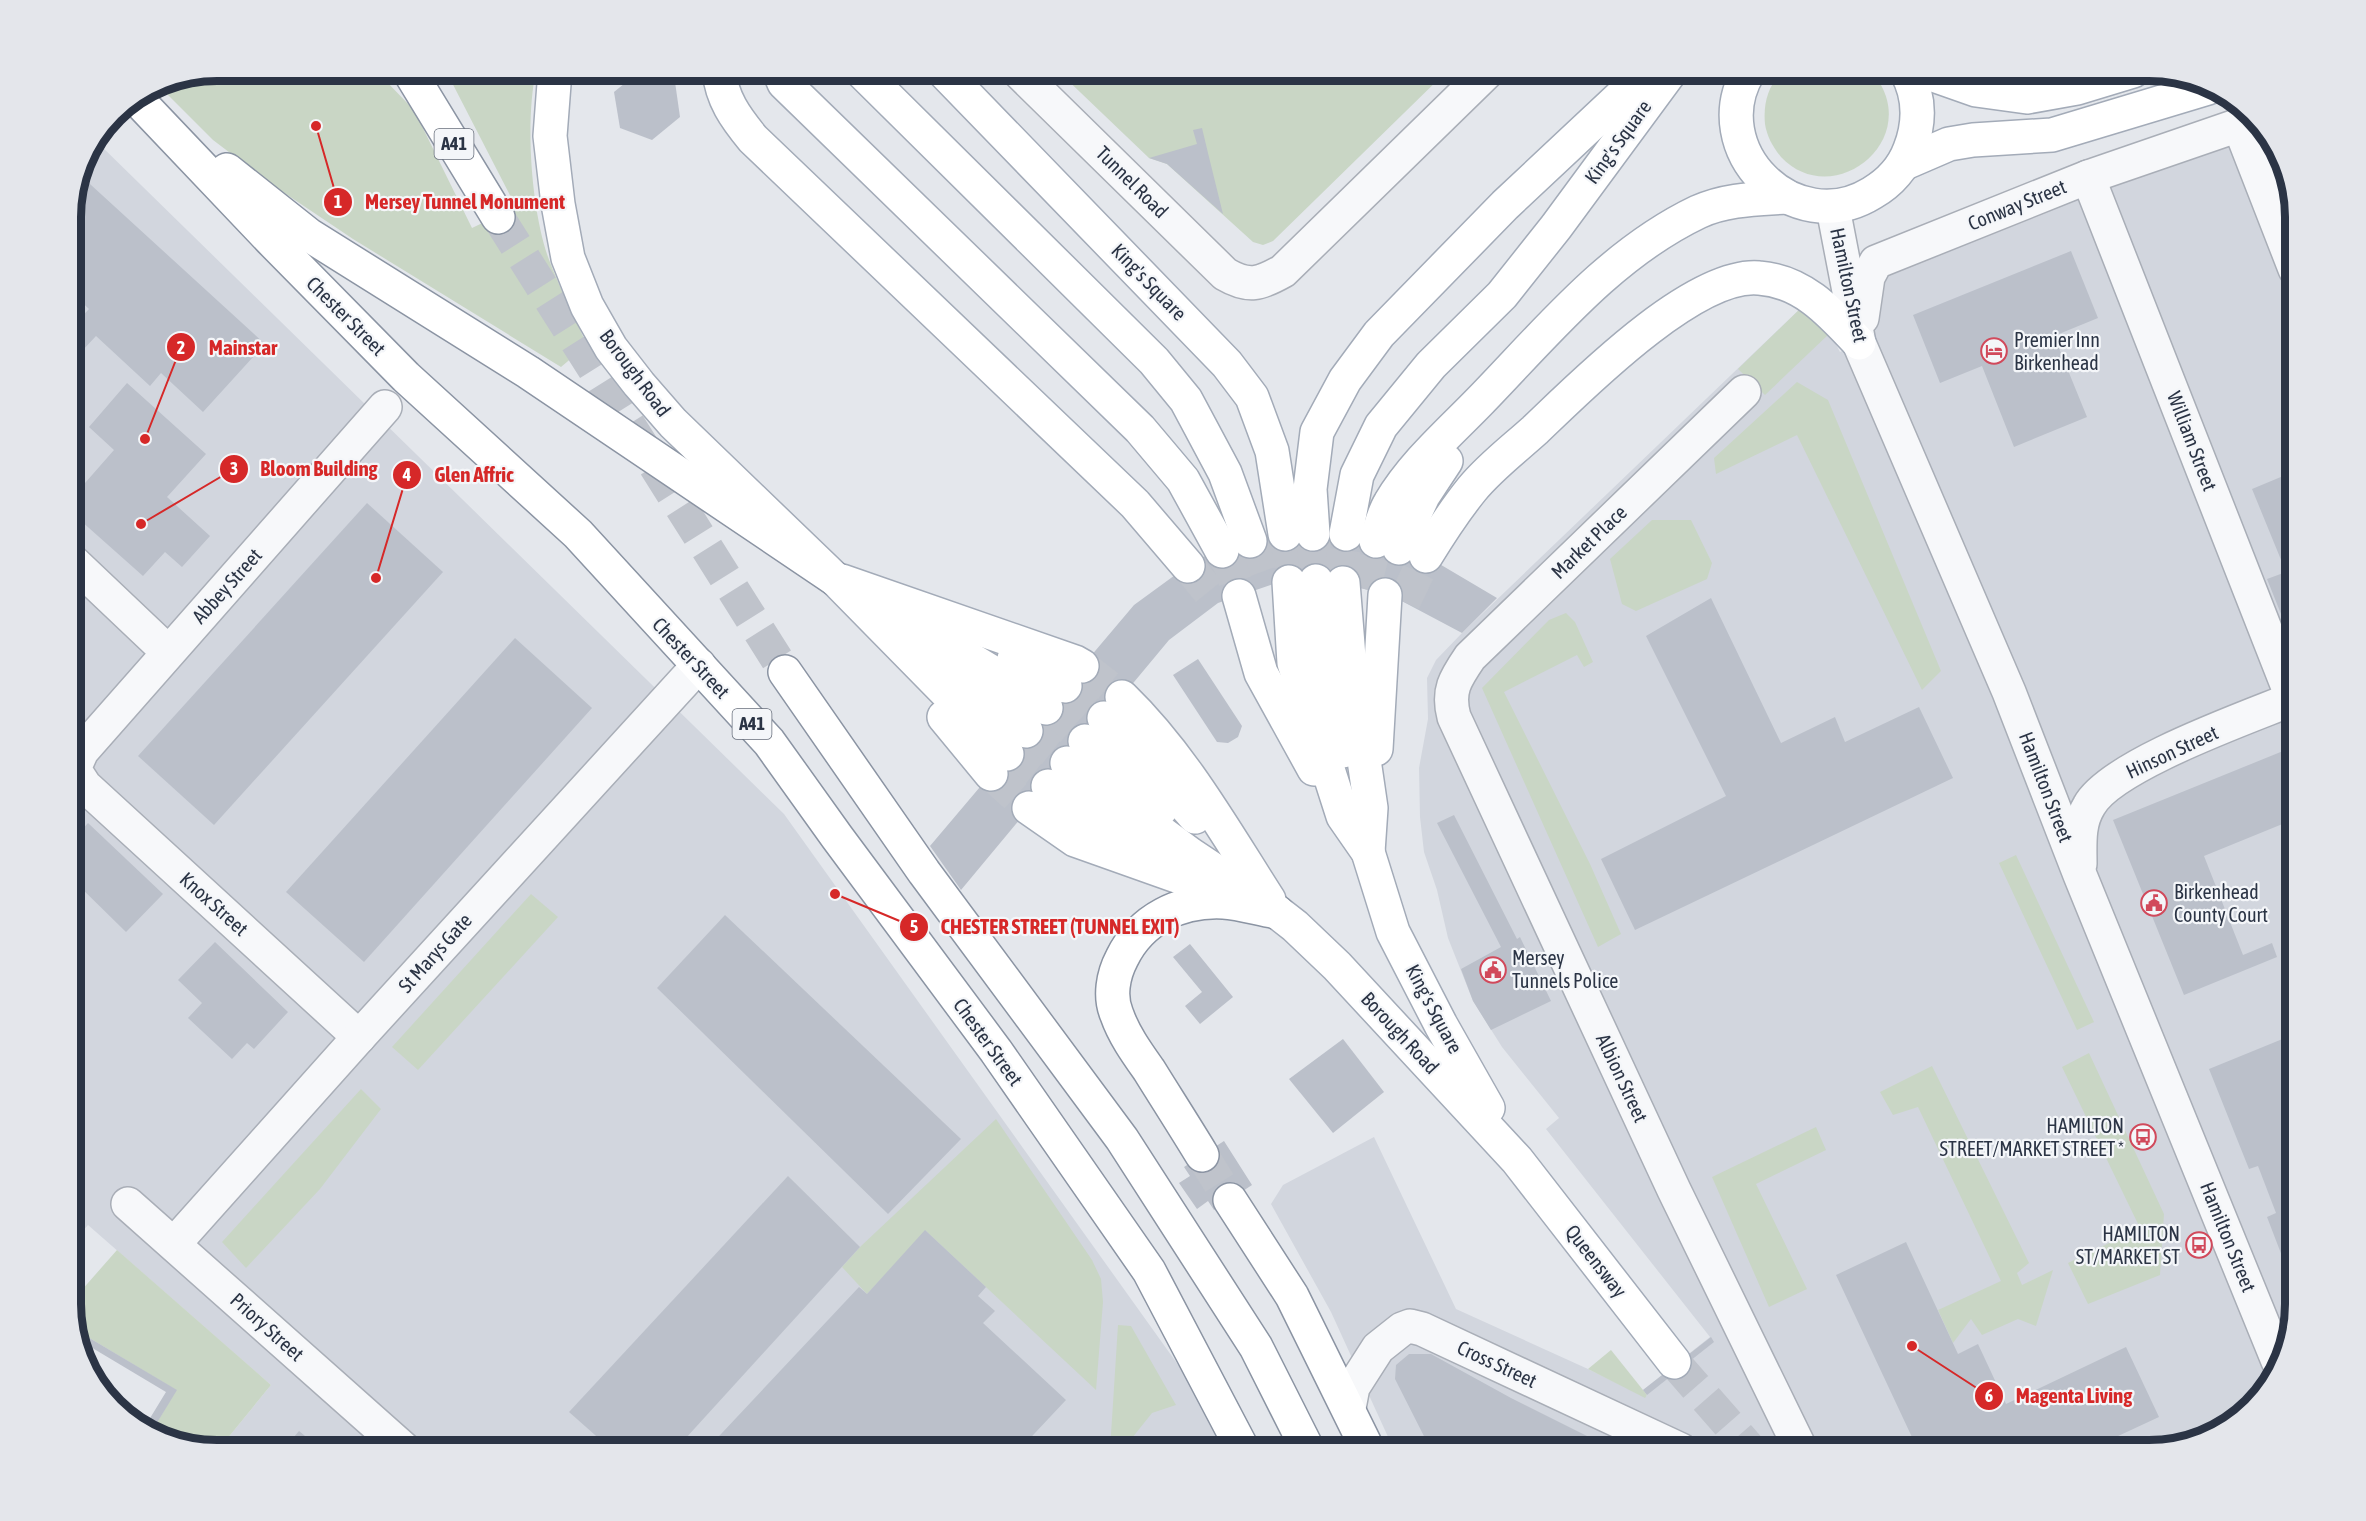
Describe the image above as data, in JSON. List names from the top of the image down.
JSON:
{
  "streets": {
    "main road": [
      "King's Square",
      "A41",
      "Chester Street",
      "Borough Road",
      "Queensway"
    ],
    "street": [
      "Tunnel Road",
      "Conway Street",
      "Hamilton Street",
      "William Street",
      "Market Place",
      "Abbey Street",
      "Hinson Street",
      "Knox Street",
      "St Marys Gate",
      "Albion Street",
      "Priory Street",
      "Cross Street"
    ]
  },
  "crossings": [
    ["King's Square", "Borough Road"],
    ["King's Square", "Queensway"],
    ["Conway Street", "Hamilton Street"],
    ["Conway Street", "William Street"],
    ["Hamilton Street", "Hinson Street"],
    ["Chester Street", "St Marys Gate"],
    ["Borough Road", "Queensway"],
    ["Market Place", "Albion Street"],
    ["Knox Street", "St Marys Gate"],
    ["St Marys Gate", "Priory Street"]
  ],
  "places": {
    "other": [
      "Mersey Tunnel Monument",
      "Mainstar",
      "Bloom Building",
      "Glen Affric",
      "CHESTER STREET (TUNNEL EXIT)",
      "Magenta Living"
    ],
    "hotel": ["Premier Inn Birkenhead"],
    "public building": ["Birkenhead County Court", "Mersey Tunnels Police"],
    "bus stop": ["HAMILTON STREET/MARKET STREET *", "HAMILTON ST/MARKET ST"]
  }
}
